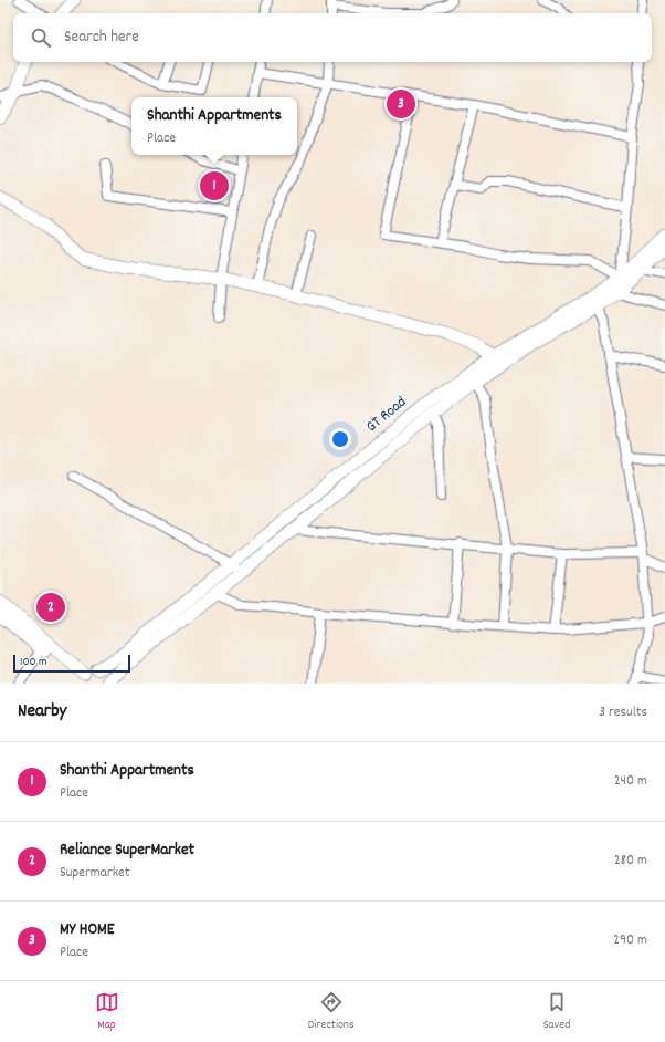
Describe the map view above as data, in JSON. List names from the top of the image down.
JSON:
{
  "streets": {
    "main road": ["GT Road"]
  },
  "scale_bar": "100 m",
  "page": {
    "search": "Search here",
    "pins": ["3", "1", "2"],
    "popup": ["Shanthi Appartments", "Place"],
    "scale": "100 m",
    "heading": ["Nearby", "3 results"],
    "list": [
      {
        "mark": "1",
        "name": "Shanthi Appartments",
        "note": "Place",
        "value": "240 m"
      },
      {
        "mark": "2",
        "name": "Reliance SuperMarket",
        "note": "Supermarket",
        "value": "280 m"
      },
      {
        "mark": "3",
        "name": "MY HOME",
        "note": "Place",
        "value": "290 m"
      }
    ],
    "nav": ["Map", "Directions", "Saved"]
  }
}
